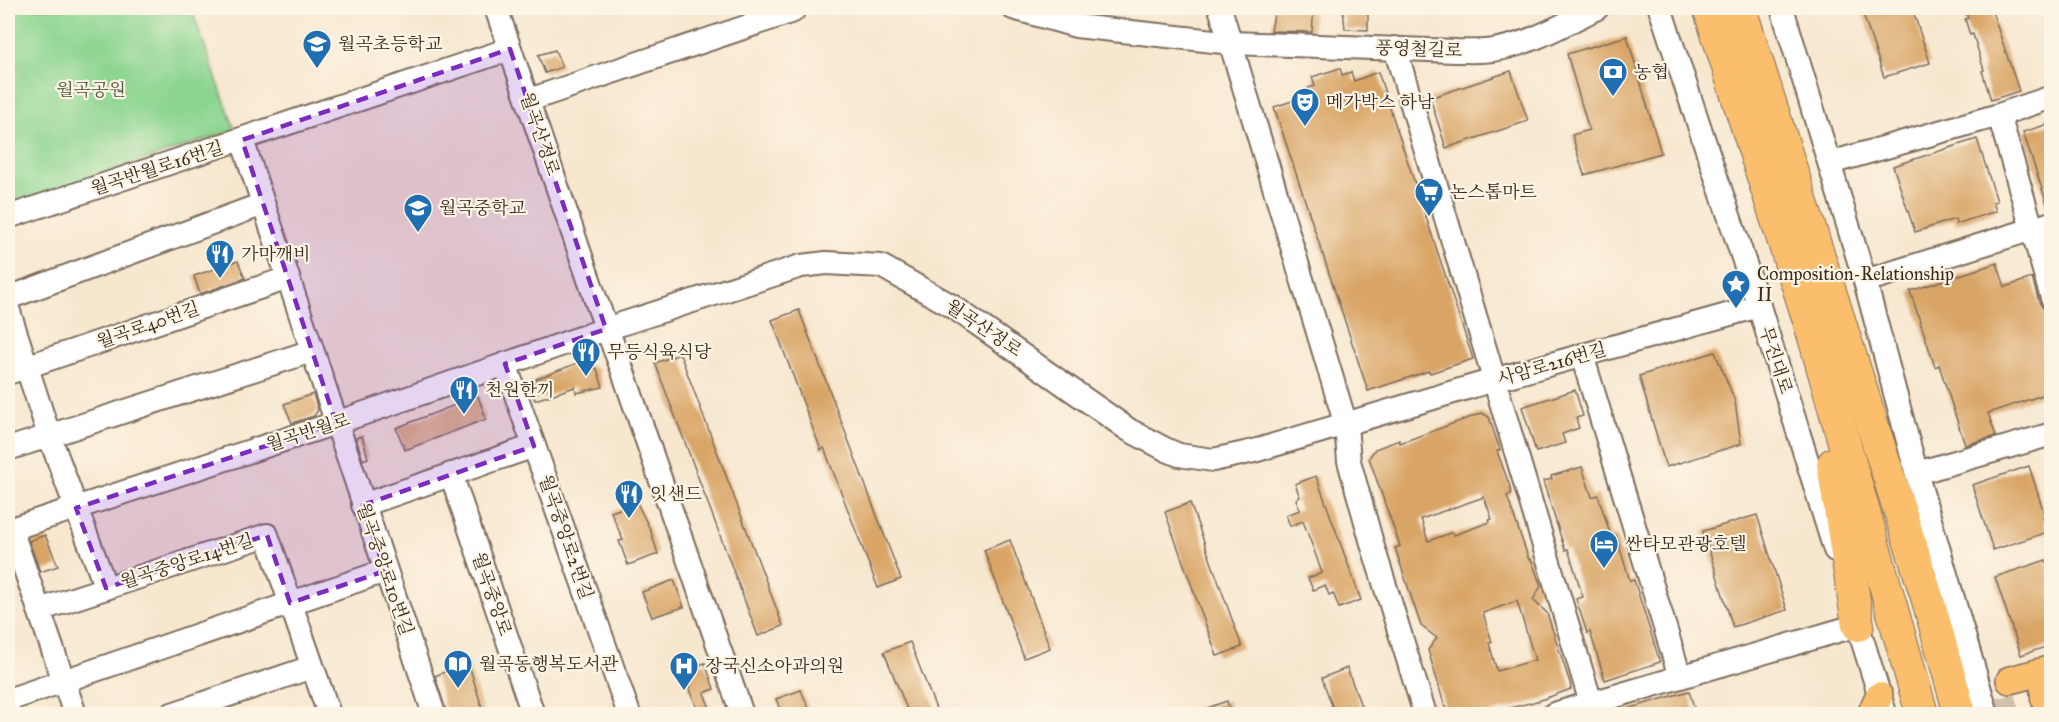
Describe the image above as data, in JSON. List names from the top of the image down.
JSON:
{
  "streets": {
    "street": [
      "풍영철길로",
      "월곡산정로",
      "월곡반월로16번길",
      "월곡로40번길",
      "무진대로",
      "사암로216번길",
      "월곡반월로",
      "월곡중앙로2번길",
      "월곡중앙로14번길",
      "월곡중앙로10번길",
      "월곡중앙로"
    ]
  },
  "crossings": [
    ["월곡산정로", "사암로216번길"],
    ["월곡산정로", "월곡반월로"],
    ["월곡반월로16번길", "월곡로40번길"],
    ["월곡반월로16번길", "월곡반월로"],
    ["월곡반월로16번길", "월곡중앙로10번길"],
    ["무진대로", "사암로216번길"],
    ["월곡반월로", "월곡중앙로2번길"],
    ["월곡반월로", "월곡중앙로10번길"]
  ],
  "parks": ["월곡공원"],
  "places": {
    "school or university": ["월곡초등학교", "월곡중학교"],
    "bank": ["농협"],
    "theatre": ["메가박스 하남"],
    "supermarket": ["논스톱마트"],
    "restaurant": [
      "가마깨비",
      "무등식육식당",
      "천원한끼",
      "잇샌드"
    ],
    "place": ["Composition-Relationship II"],
    "hotel": ["싼타모관광호텔"],
    "library": ["월곡동행복도서관"],
    "hospital": ["장국신소아과의원"]
  }
}
